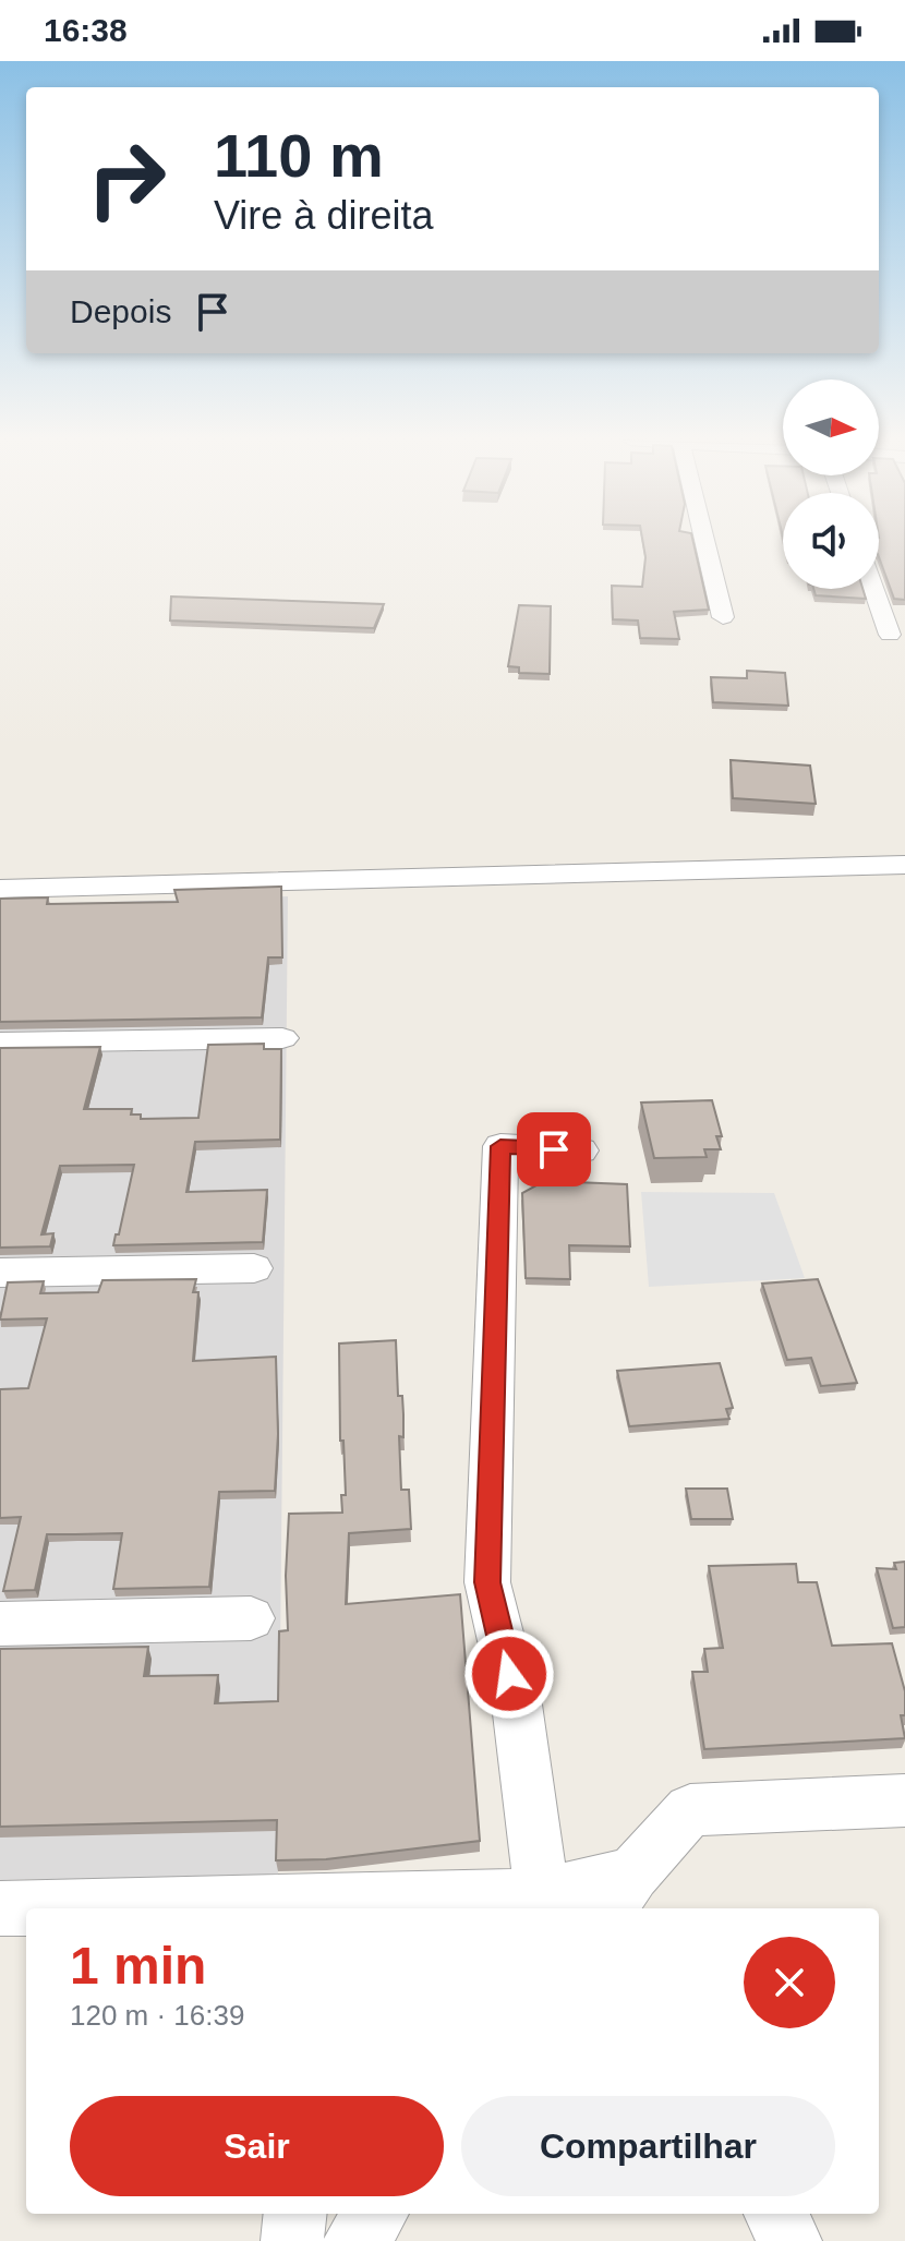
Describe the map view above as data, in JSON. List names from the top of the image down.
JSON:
{
  "north": "right",
  "page": {
    "status": "16:38",
    "turn": ["110 m", "Vire à direita"],
    "then": "Depois",
    "heading": ["1 min", "120 m · 16:39"],
    "buttons": ["Sair", "Compartilhar"]
  }
}
